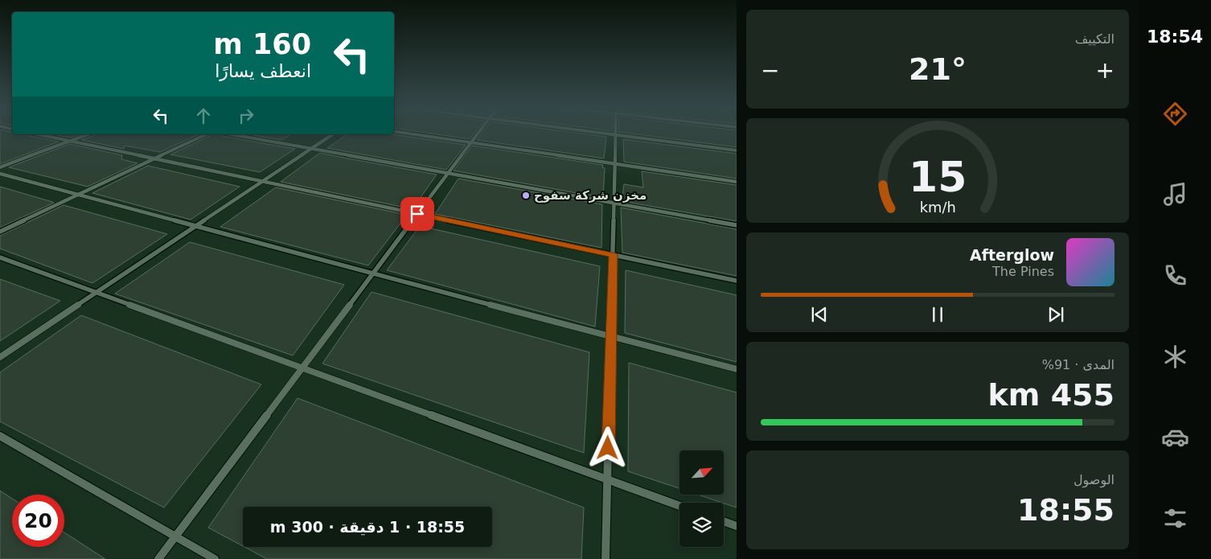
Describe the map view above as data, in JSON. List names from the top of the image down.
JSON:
{
  "places": ["مخزن شركة سفوح"],
  "north": "top right",
  "page": {
    "tabs": "18:54",
    "tile": [
      "التكييف",
      ["المدى · 91%", "455 km"],
      ["الوصول", "18:55"]
    ],
    "turn": ["160 m", "انعطف يسارًا"],
    "heat": ["−", "21°", "+"],
    "song": ["Afterglow", "The Pines"],
    "limit": "20",
    "trip": "18:55 · 1 دقيقة · 300 m",
    "gauge": ["15", "km/h"]
  }
}
